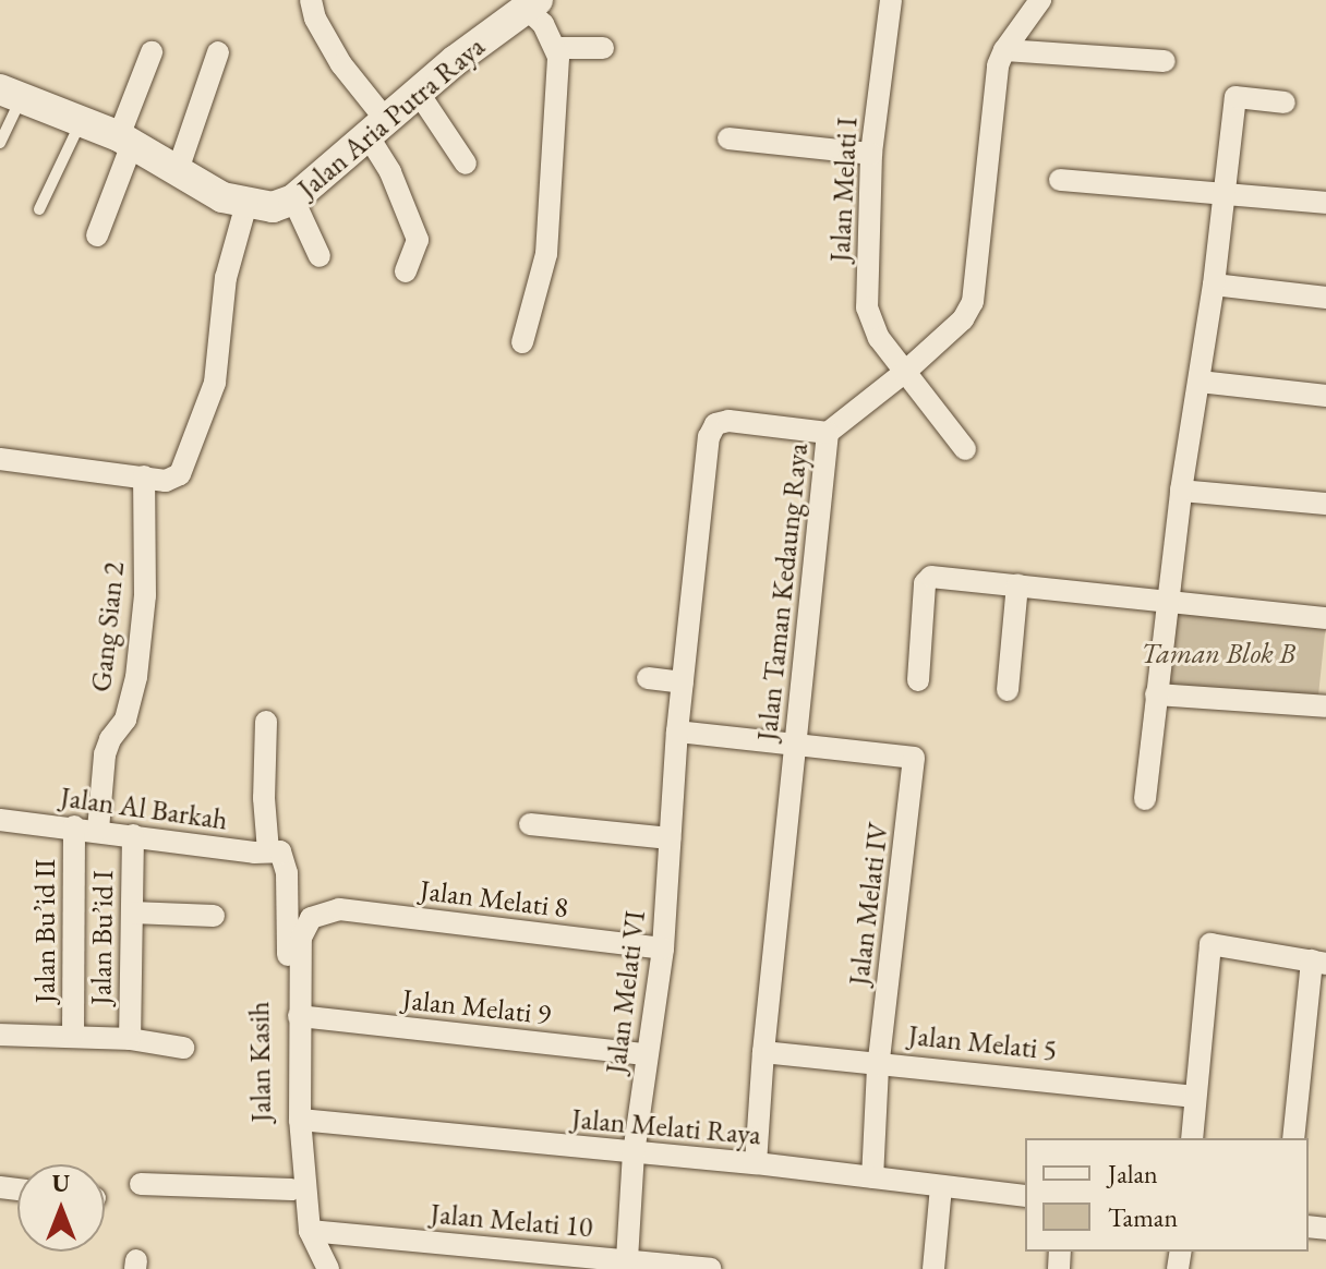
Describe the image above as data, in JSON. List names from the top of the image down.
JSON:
{
  "streets": {
    "main road": ["Jalan Aria Putra Raya"],
    "street": [
      "Jalan Melati I",
      "Jalan Taman Kedaung Raya",
      "Gang Sian 2",
      "Jalan Al Barkah",
      "Jalan Melati 8",
      "Jalan Melati IV",
      "Jalan Bu’id II",
      "Jalan Bu’id I",
      "Jalan Melati VI",
      "Jalan Melati 9",
      "Jalan Melati 5",
      "Jalan Kasih",
      "Jalan Melati Raya",
      "Jalan Melati 10"
    ]
  },
  "crossings": [
    ["Jalan Melati I", "Jalan Taman Kedaung Raya"],
    ["Jalan Taman Kedaung Raya", "Jalan Melati IV"],
    ["Jalan Taman Kedaung Raya", "Jalan Melati VI"],
    ["Jalan Taman Kedaung Raya", "Jalan Melati 5"],
    ["Jalan Taman Kedaung Raya", "Jalan Melati Raya"],
    ["Gang Sian 2", "Jalan Al Barkah"],
    ["Jalan Al Barkah", "Jalan Bu’id II"],
    ["Jalan Al Barkah", "Jalan Bu’id I"],
    ["Jalan Al Barkah", "Jalan Kasih"],
    ["Jalan Melati 8", "Jalan Melati VI"],
    ["Jalan Melati 8", "Jalan Melati 9"],
    ["Jalan Melati IV", "Jalan Melati 5"],
    ["Jalan Melati IV", "Jalan Melati Raya"],
    ["Jalan Melati VI", "Jalan Melati 9"],
    ["Jalan Melati VI", "Jalan Melati Raya"],
    ["Jalan Melati VI", "Jalan Melati 10"]
  ],
  "parks": ["Taman Blok B"],
  "legend": ["Jalan", "Taman"],
  "north": "top"
}
